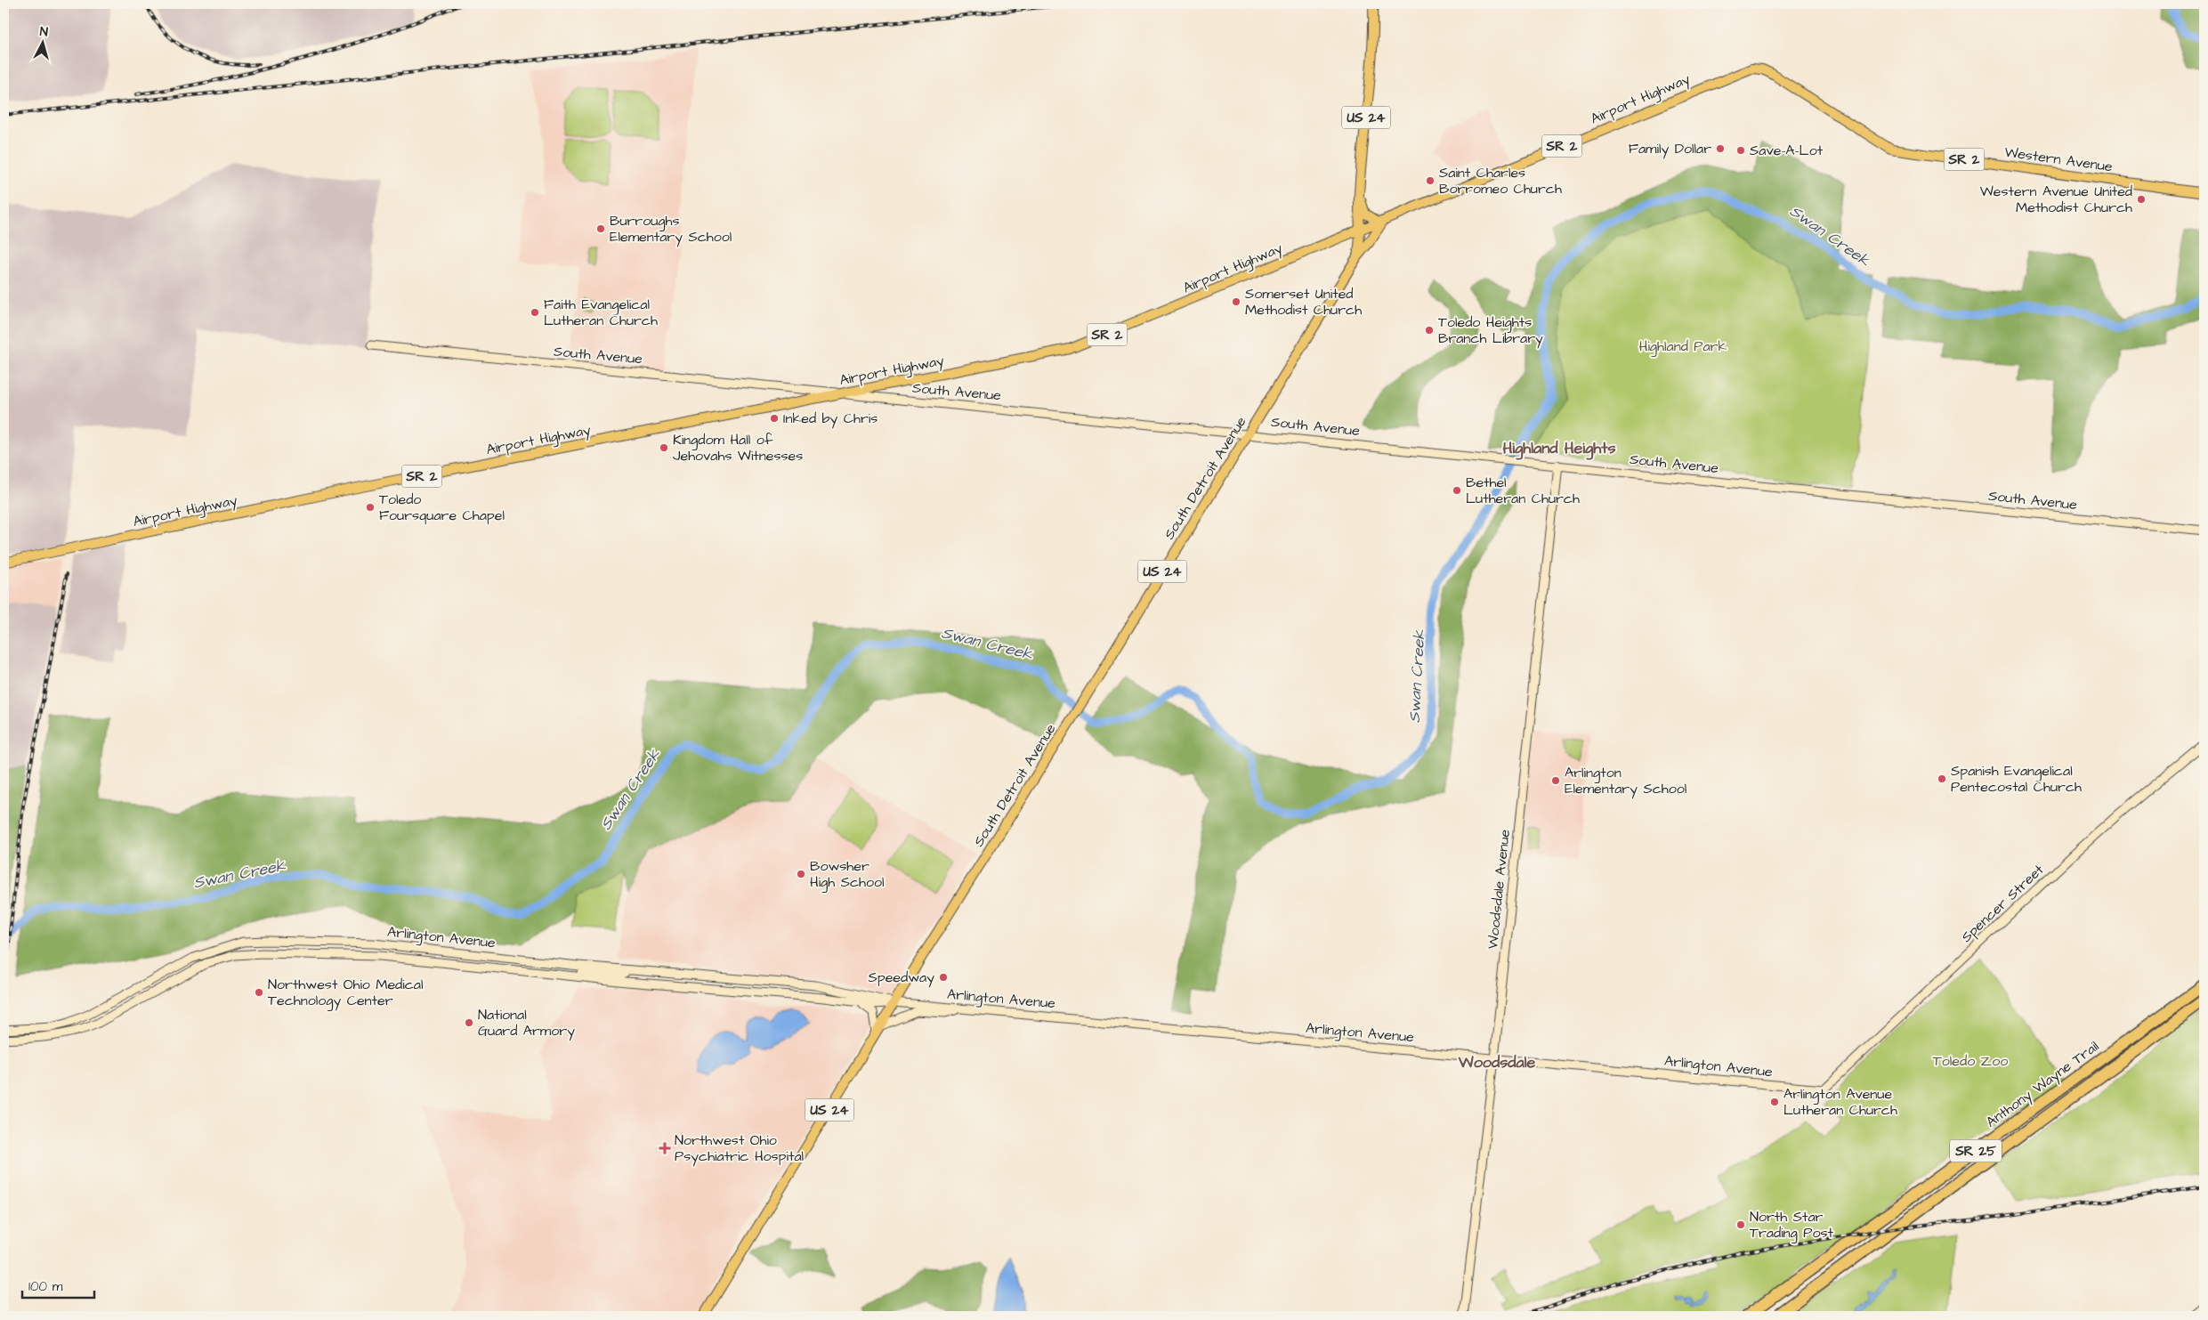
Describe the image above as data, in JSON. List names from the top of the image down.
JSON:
{
  "streets": {
    "highway": ["Anthony Wayne Trail", "SR 25"],
    "main road": [
      "Airport Highway",
      "US 24",
      "SR 2",
      "Western Avenue",
      "South Detroit Avenue"
    ],
    "street": [
      "South Avenue",
      "Woodsdale Avenue",
      "Spencer Street",
      "Arlington Avenue"
    ]
  },
  "crossings": [
    ["Airport Highway", "US 24"],
    ["Airport Highway", "Western Avenue"],
    ["Airport Highway", "South Avenue"],
    ["US 24", "South Detroit Avenue"],
    ["South Avenue", "South Detroit Avenue"],
    ["South Avenue", "Woodsdale Avenue"],
    ["South Detroit Avenue", "Arlington Avenue"],
    ["Woodsdale Avenue", "Arlington Avenue"],
    ["Spencer Street", "Arlington Avenue"]
  ],
  "districts": ["Highland Heights", "Woodsdale"],
  "water": ["Swan Creek"],
  "parks": ["Highland Park", "Toledo Zoo"],
  "places": {
    "other": [
      "Family Dollar",
      "Save-A-Lot",
      "Saint Charles Borromeo Church",
      "Western Avenue United Methodist Church",
      "Burroughs Elementary School",
      "Somerset United Methodist Church",
      "Faith Evangelical Lutheran Church",
      "Toledo Heights Branch Library",
      "Inked by Chris",
      "Kingdom Hall of Jehovahs Witnesses",
      "Bethel Lutheran Church",
      "Toledo Foursquare Chapel",
      "Spanish Evangelical Pentecostal Church",
      "Arlington Elementary School",
      "Bowsher High School",
      "Speedway",
      "Northwest Ohio Medical Technology Center",
      "National Guard Armory",
      "Arlington Avenue Lutheran Church",
      "North Star Trading Post"
    ],
    "health": ["Northwest Ohio Psychiatric Hospital"]
  },
  "scale_bar": "100 m",
  "north": "top"
}
